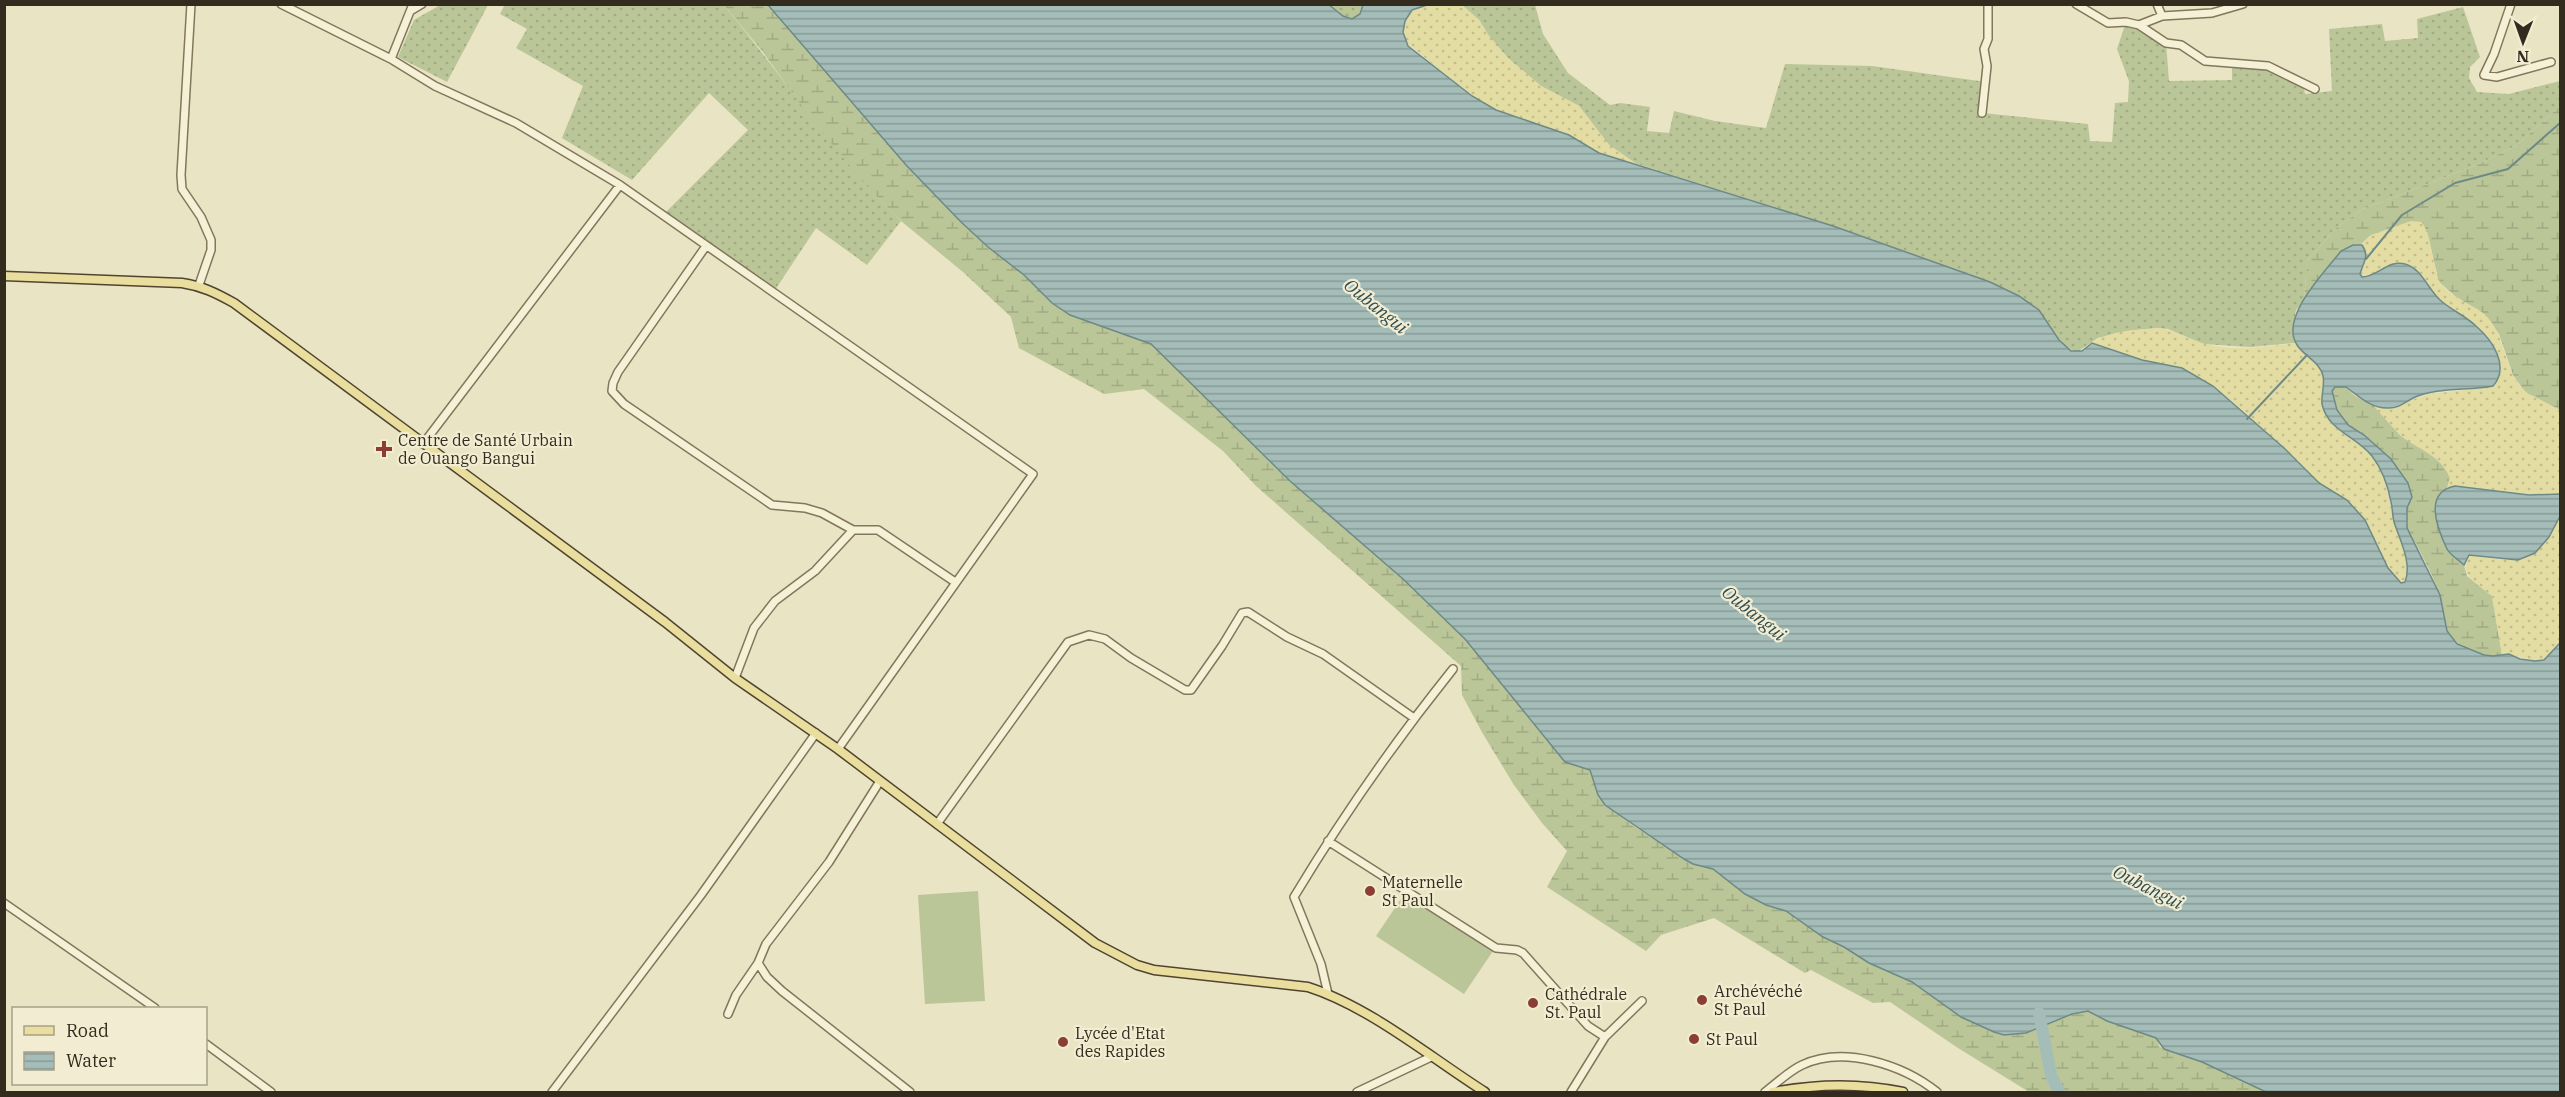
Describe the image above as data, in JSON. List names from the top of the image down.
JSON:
{
  "water": ["Oubangui"],
  "places": {
    "health": ["Centre de Santé Urbain de Ouango Bangui"],
    "other": [
      "Maternelle St Paul",
      "Archévéché St Paul",
      "Cathédrale St. Paul",
      "St Paul",
      "Lycée d'Etat des Rapides"
    ]
  },
  "legend": ["Road", "Water"],
  "north": "bottom"
}
